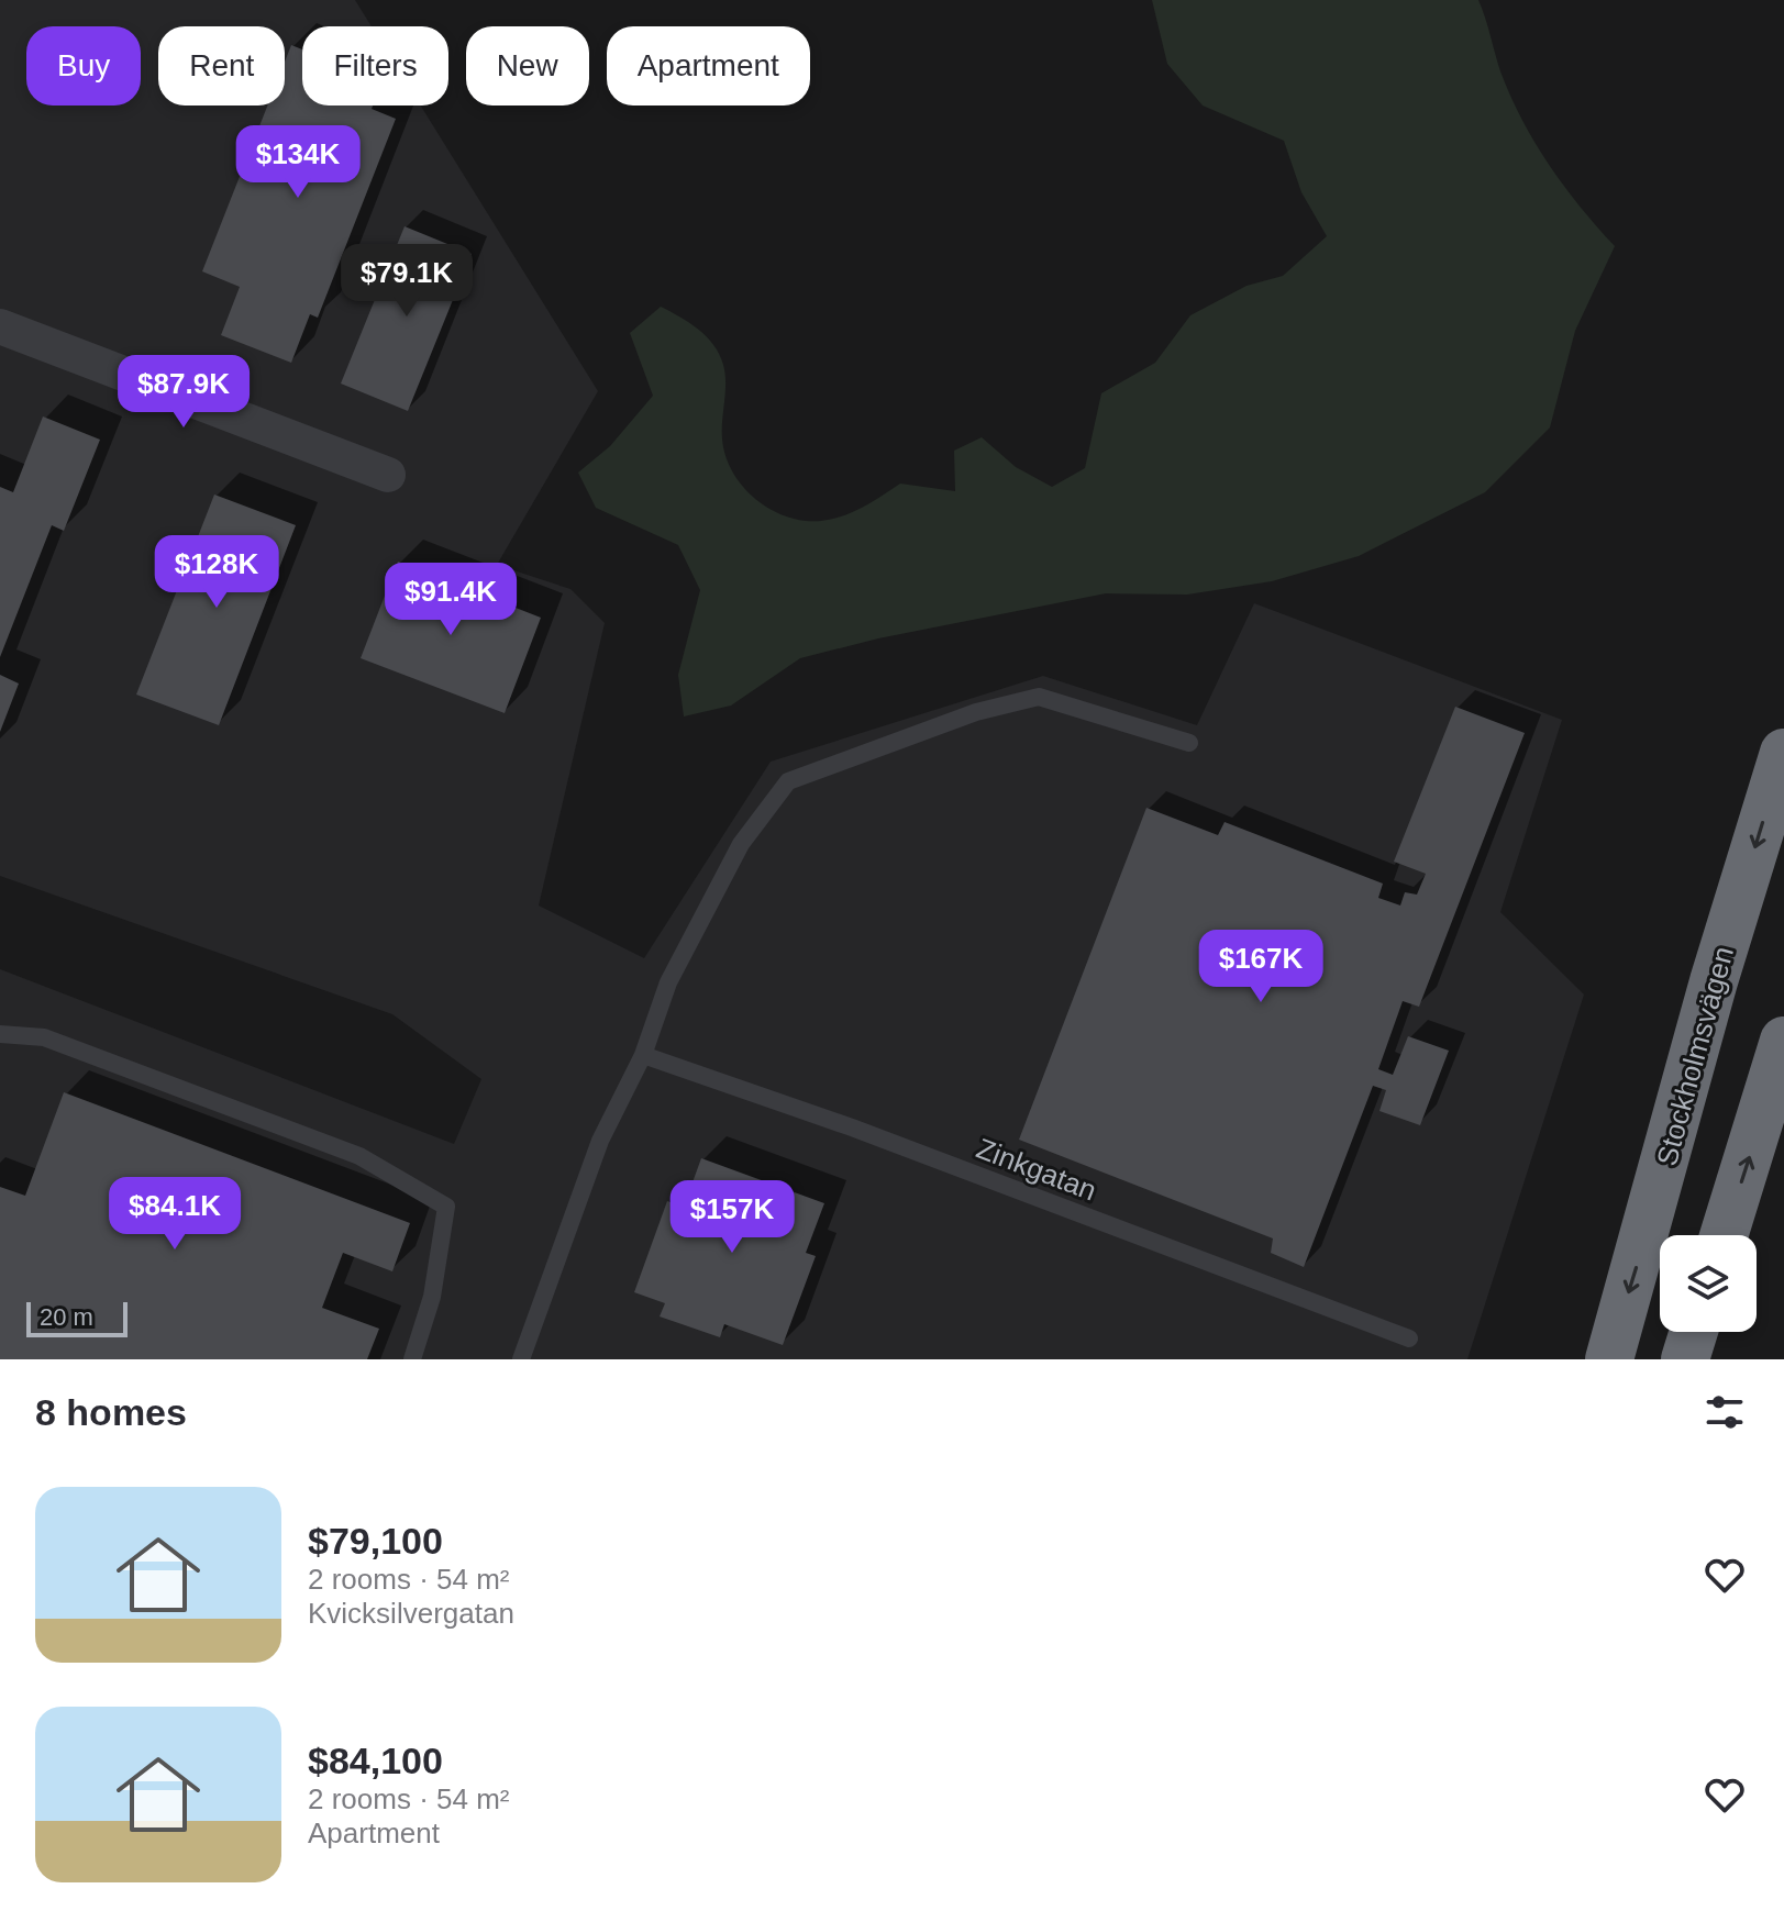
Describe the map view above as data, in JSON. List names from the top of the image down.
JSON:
{
  "streets": {
    "highway": ["Stockholmsvägen"],
    "lane": ["Zinkgatan"]
  },
  "scale_bar": "20 m",
  "page": {
    "chip": [
      "Buy",
      "Rent",
      "Filters",
      "New",
      "Apartment"
    ],
    "price": [
      "$134K",
      "$79.1K",
      "$87.9K",
      "$128K",
      "$91.4K",
      "$167K",
      "$84.1K",
      "$157K"
    ],
    "scale": "20 m",
    "heading": "8 homes",
    "list": [
      {
        "name": "$79,100",
        "note": "2 rooms · 54 m² · Kvicksilvergatan"
      },
      {
        "name": "$84,100",
        "note": "2 rooms · 54 m² · Apartment"
      }
    ]
  }
}
